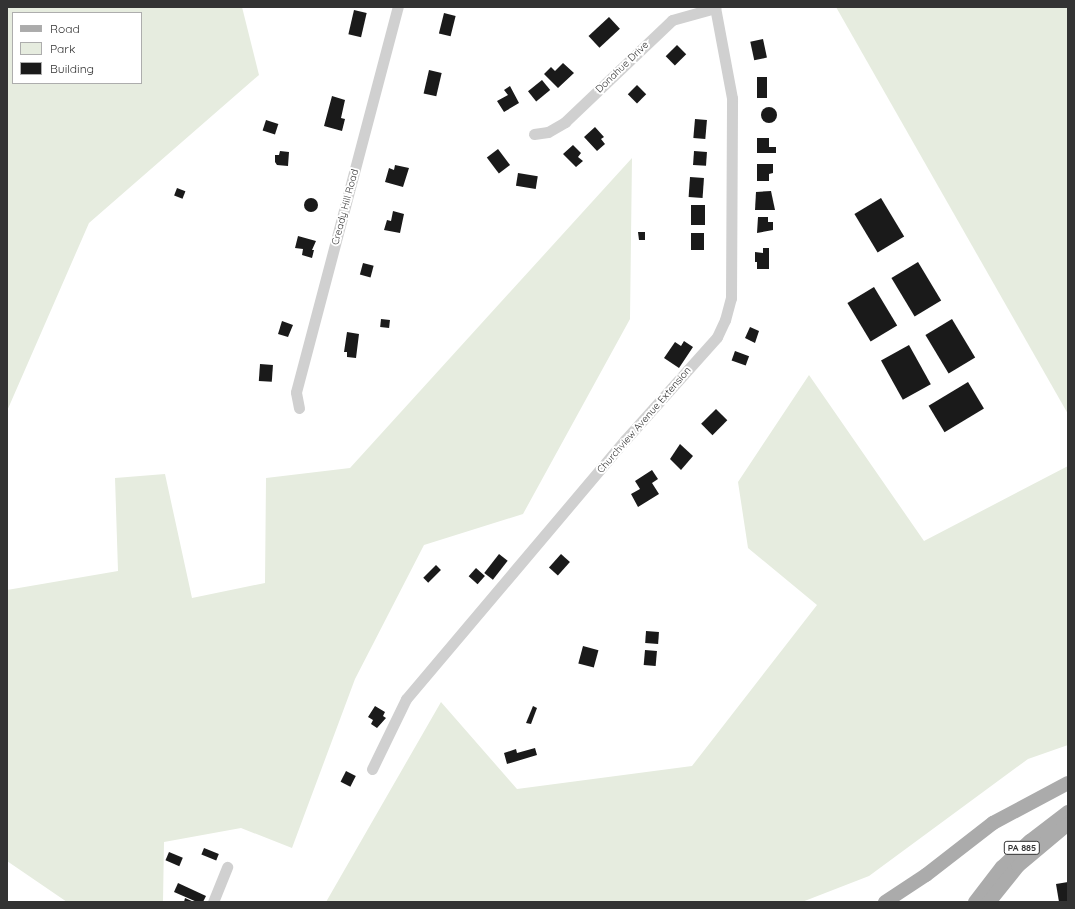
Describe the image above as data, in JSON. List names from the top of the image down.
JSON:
{
  "streets": {
    "main road": ["PA 885"],
    "street": ["Donahue Drive", "Cready Hill Road", "Churchview Avenue Extension"]
  },
  "crossings": [
    ["Donahue Drive", "Churchview Avenue Extension"]
  ],
  "legend": ["Road", "Park", "Building"]
}
